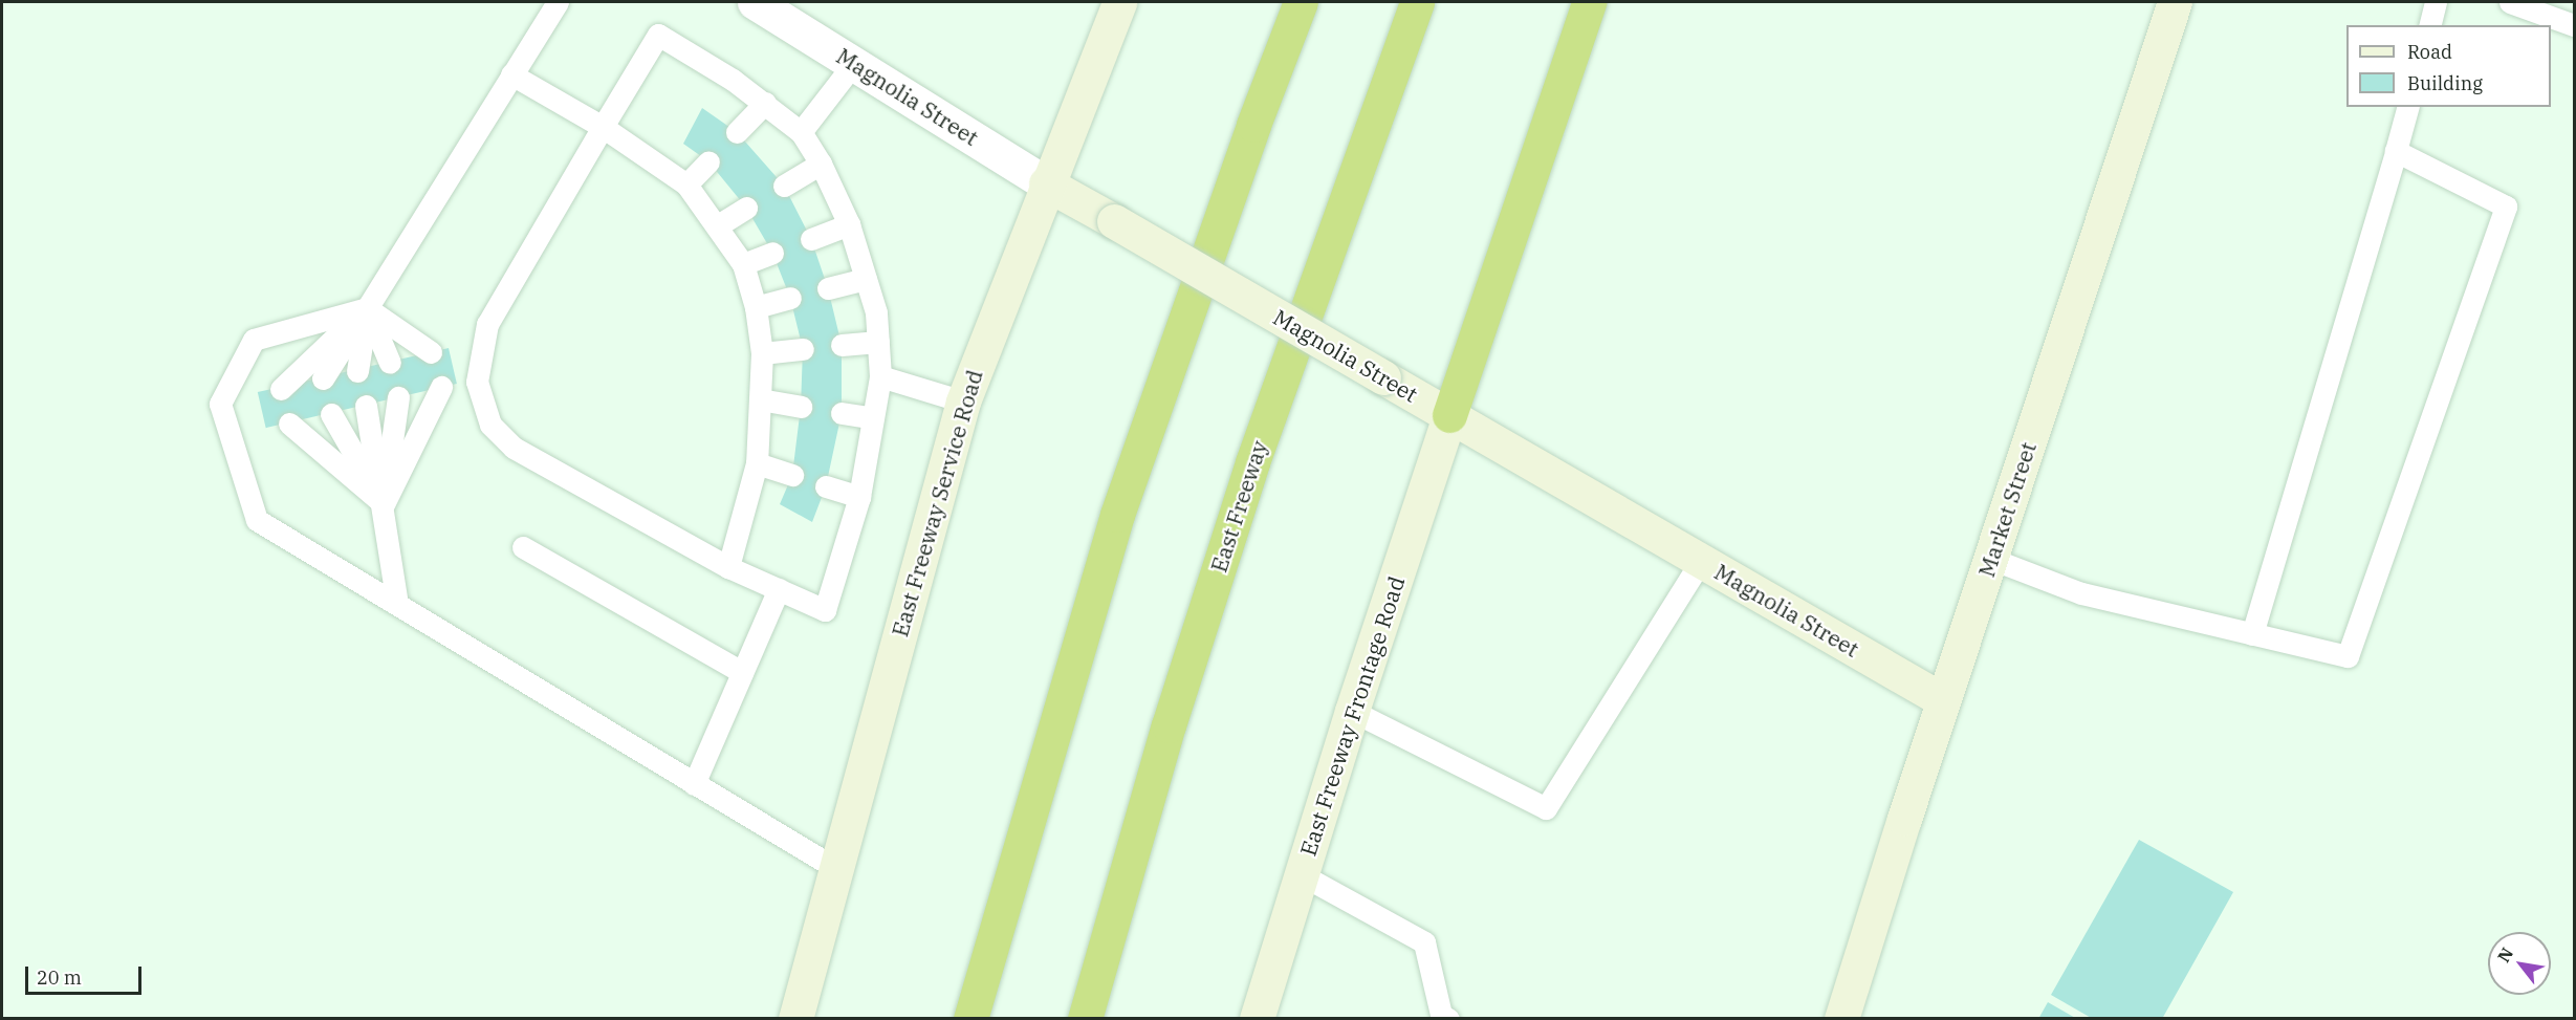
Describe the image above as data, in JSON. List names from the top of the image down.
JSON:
{
  "streets": {
    "highway": ["East Freeway"],
    "street": [
      "Magnolia Street",
      "East Freeway Service Road",
      "Market Street",
      "East Freeway Frontage Road"
    ]
  },
  "crossings": [
    ["Magnolia Street", "East Freeway Service Road"],
    ["Magnolia Street", "Market Street"],
    ["Magnolia Street", "East Freeway Frontage Road"]
  ],
  "legend": ["Road", "Building"],
  "scale_bar": "20 m",
  "north": "top left"
}
